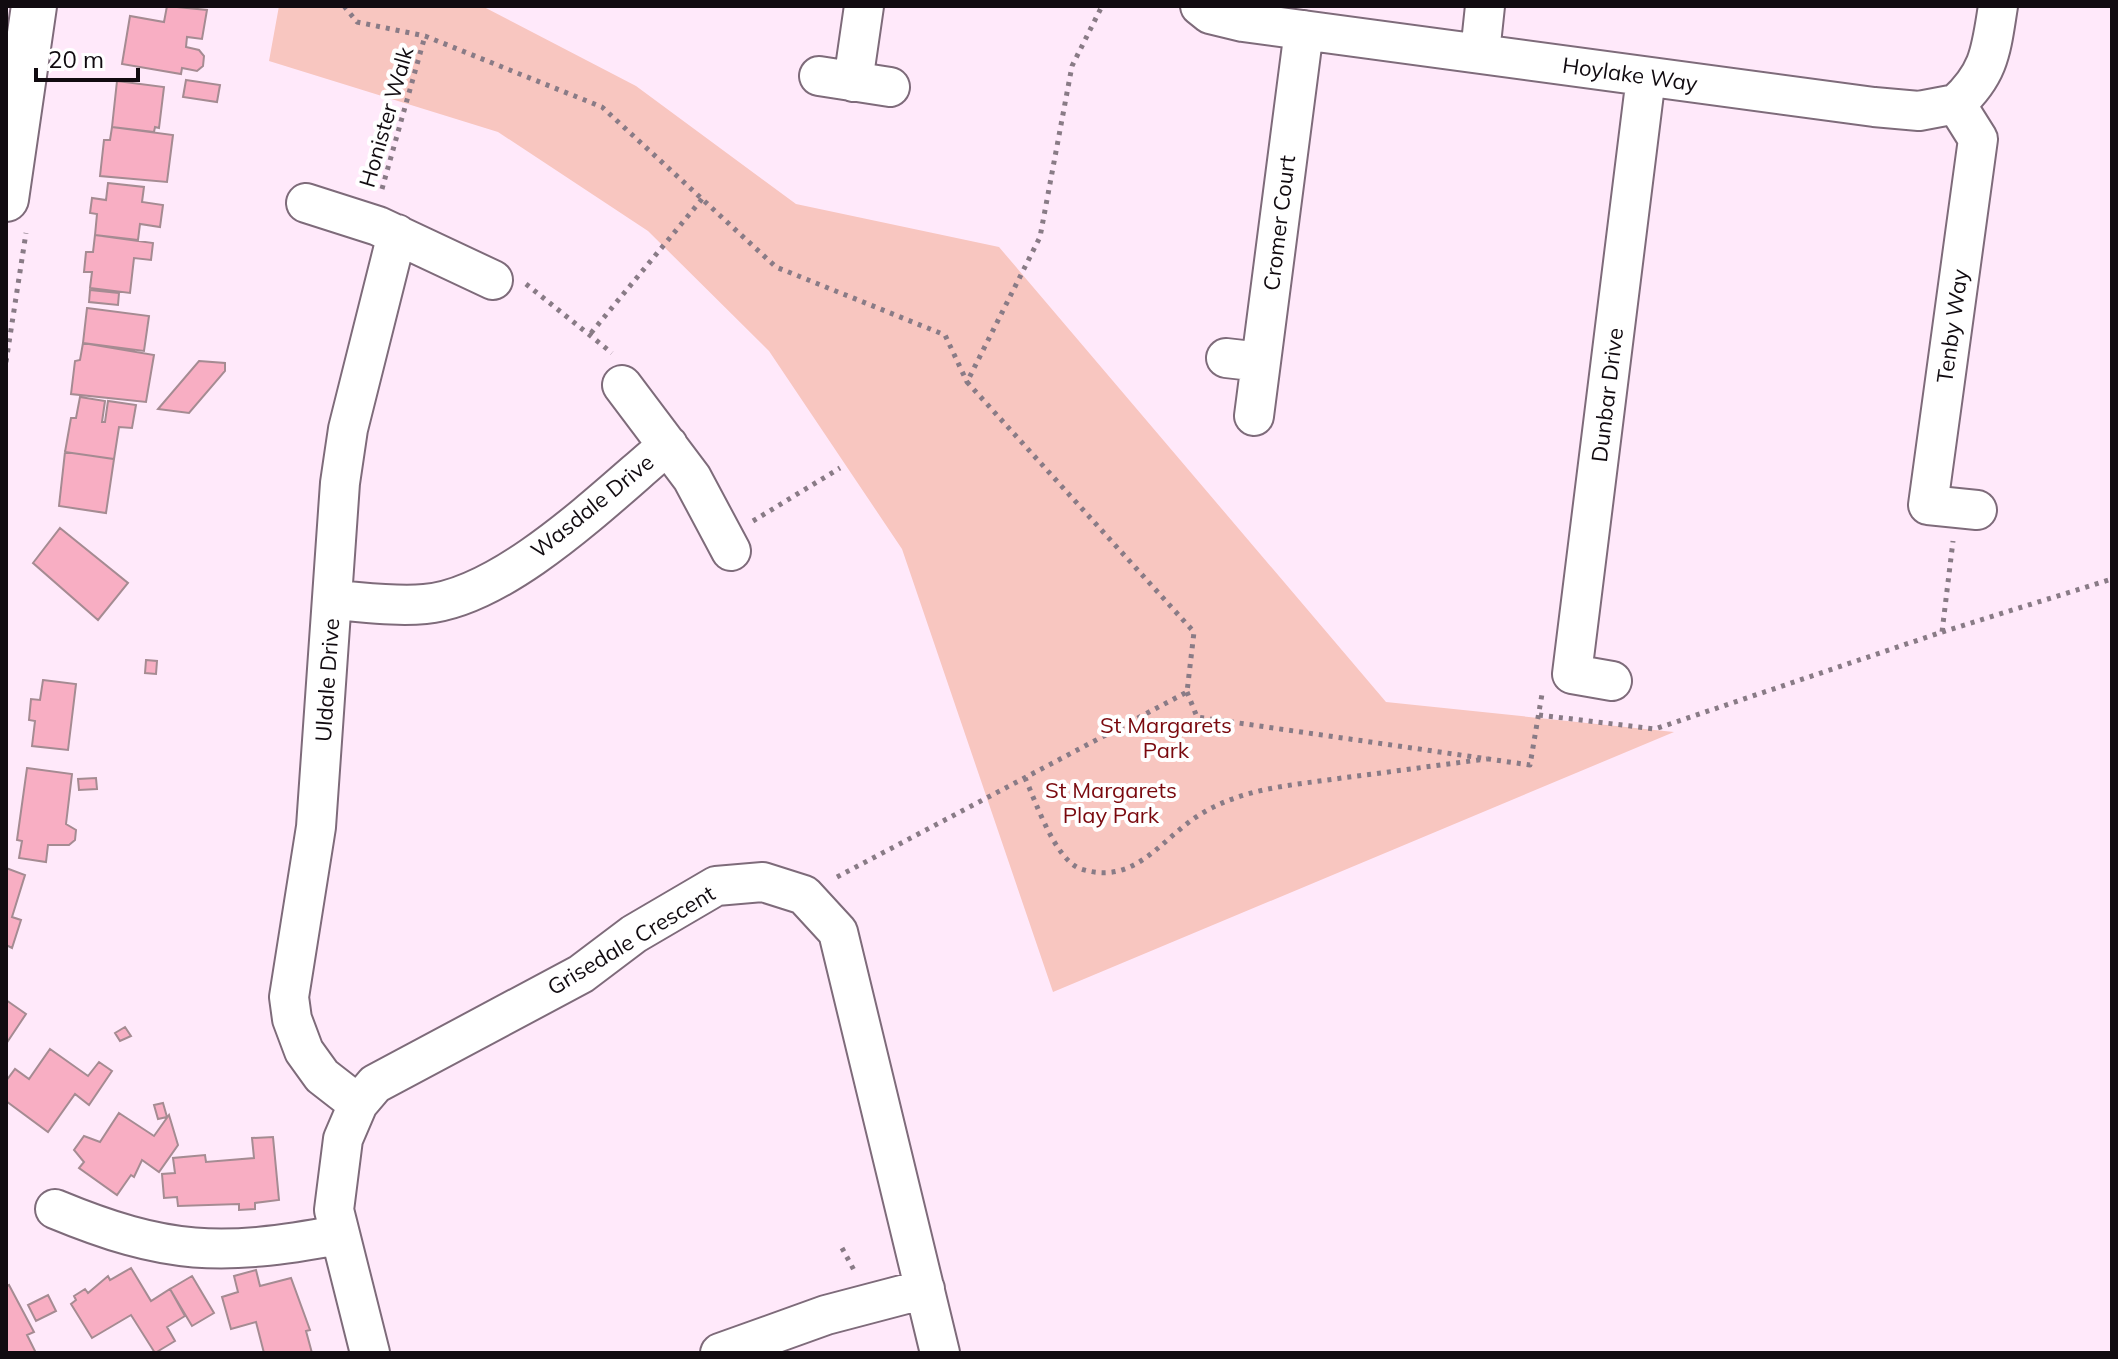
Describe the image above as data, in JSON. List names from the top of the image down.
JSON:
{
  "streets": {
    "street": [
      "Hoylake Way",
      "Cromer Court",
      "Tenby Way",
      "Dunbar Drive",
      "Wasdale Drive",
      "Uldale Drive",
      "Grisedale Crescent"
    ],
    "path": ["Honister Walk"]
  },
  "crossings": [
    ["Hoylake Way", "Cromer Court"],
    ["Hoylake Way", "Tenby Way"],
    ["Hoylake Way", "Dunbar Drive"],
    ["Wasdale Drive", "Uldale Drive"],
    ["Uldale Drive", "Grisedale Crescent"]
  ],
  "parks": ["St Margarets Park", "St Margarets Play Park"],
  "scale_bar": "20 m"
}
